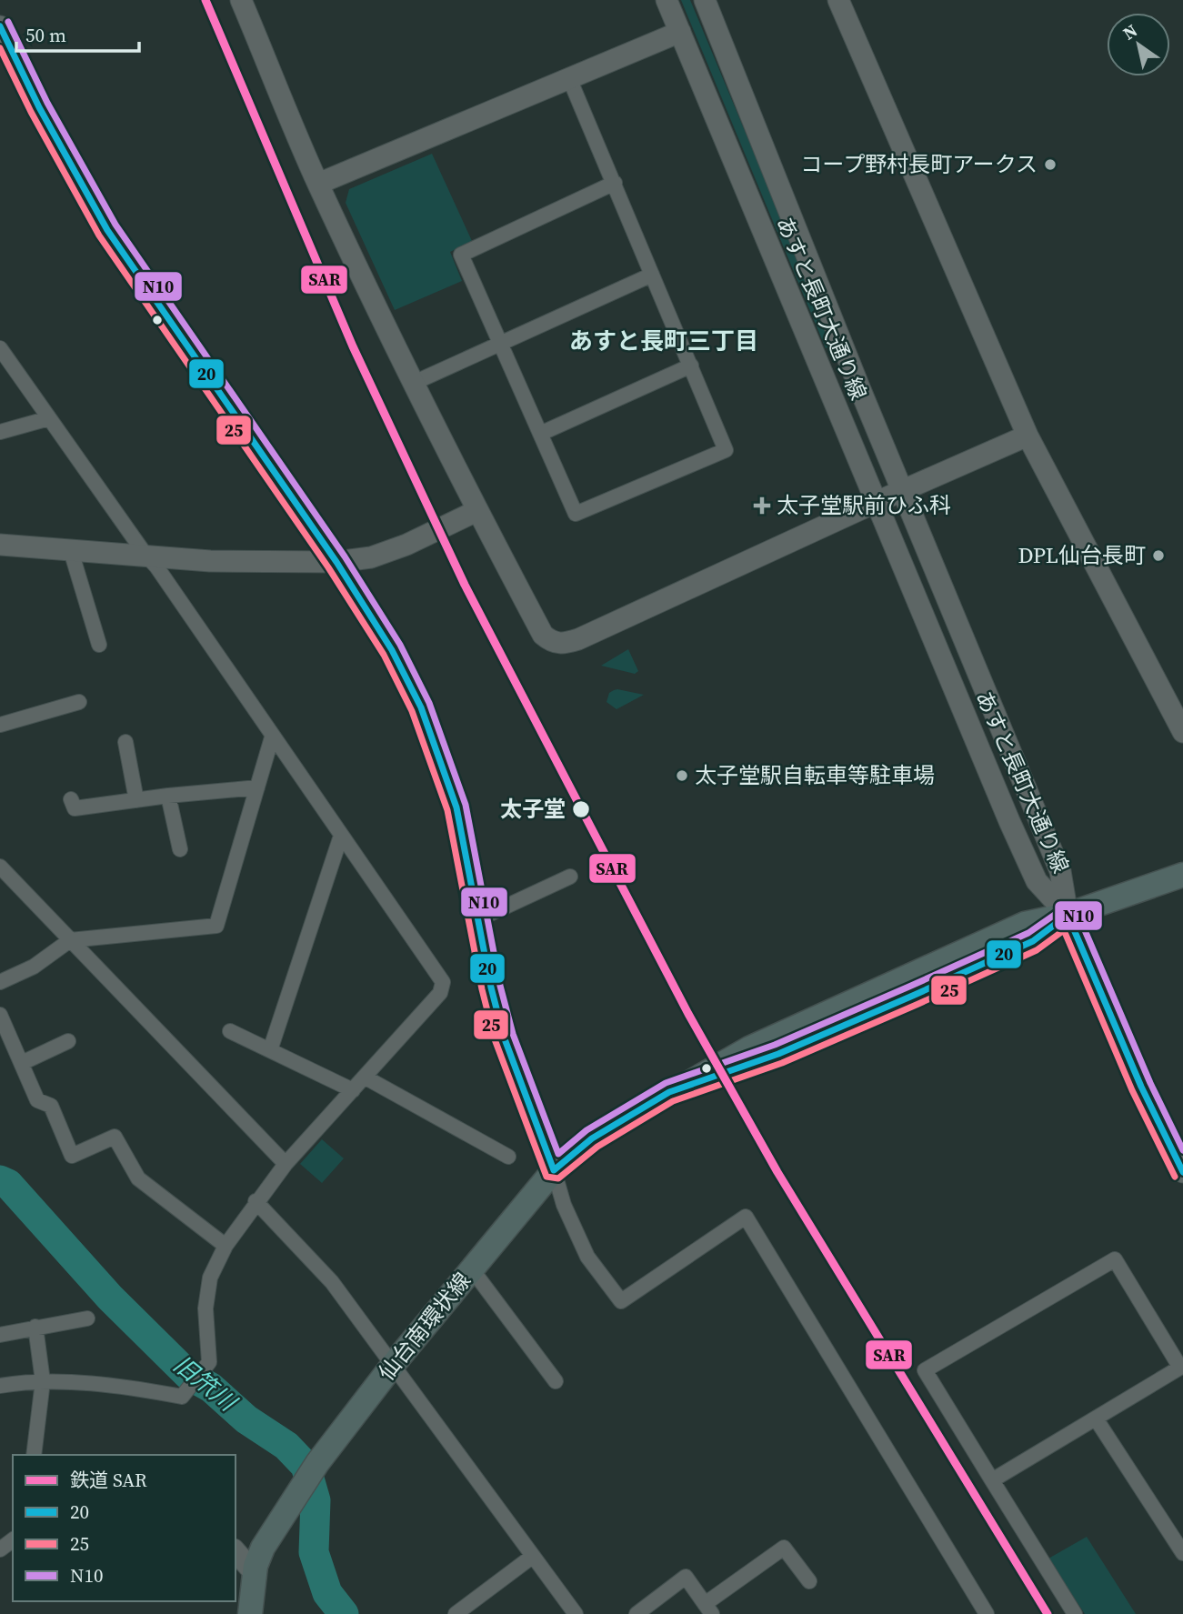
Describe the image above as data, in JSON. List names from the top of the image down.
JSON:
{
  "streets": {
    "main road": ["仙台南環状線"],
    "street": ["あすと長町大通り線"]
  },
  "crossings": [
    ["あすと長町大通り線", "仙台南環状線"]
  ],
  "districts": ["あすと長町三丁目"],
  "water": ["旧笊川"],
  "places": {
    "other": [
      "コープ野村長町アークス",
      "DPL仙台長町",
      "太子堂駅自転車等駐車場",
      "太子堂"
    ],
    "health": ["太子堂駅前ひふ科"]
  },
  "lines": [
    "rail line SAR",
    "transit line N10",
    "transit line 20",
    "transit line 25"
  ],
  "legend": [
    "鉄道 SAR",
    "20",
    "25",
    "N10"
  ],
  "scale_bar": "50 m",
  "north": "top left"
}
